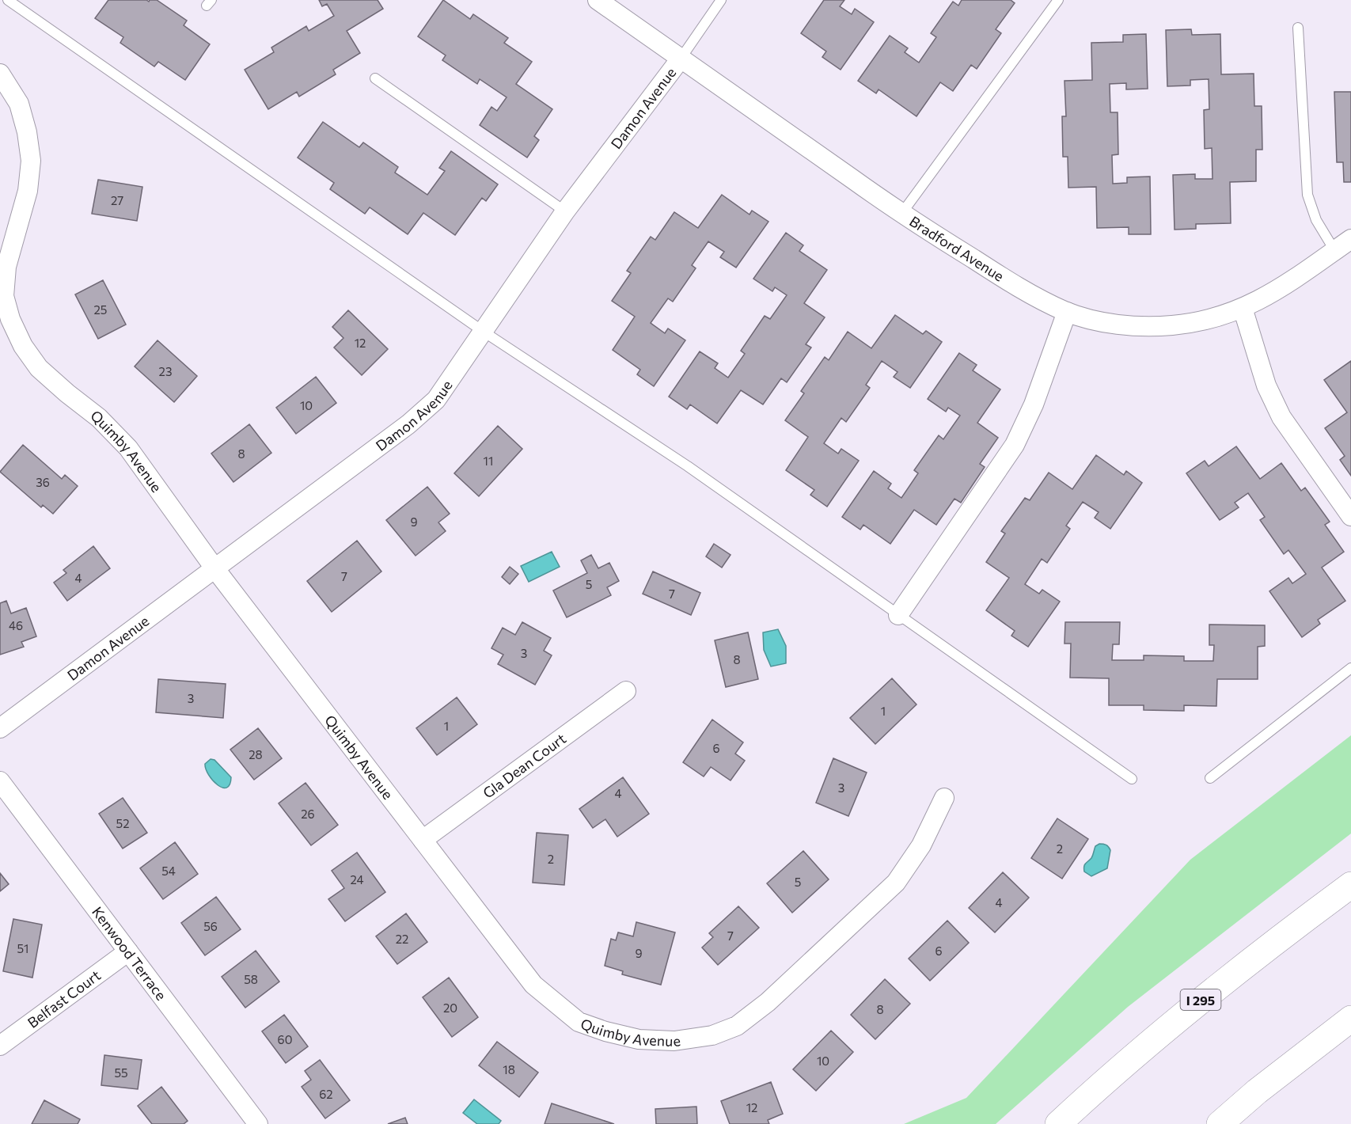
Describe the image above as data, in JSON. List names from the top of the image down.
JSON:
{
  "streets": {
    "highway": ["I 295"],
    "street": [
      "Damon Avenue",
      "Bradford Avenue",
      "Quimby Avenue",
      "Gla Dean Court",
      "Kenwood Terrace",
      "Belfast Court"
    ]
  },
  "crossings": [
    ["Damon Avenue", "Bradford Avenue"],
    ["Damon Avenue", "Quimby Avenue"],
    ["Quimby Avenue", "Gla Dean Court"],
    ["Kenwood Terrace", "Belfast Court"]
  ],
  "house_numbers": [
    "27",
    "25",
    "12",
    "23",
    "10",
    "8",
    "11",
    "36",
    "9",
    "7",
    "4",
    "5",
    "7",
    "46",
    "3",
    "8",
    "3",
    "1",
    "1",
    "6",
    "28",
    "3",
    "4",
    "26",
    "52",
    "2",
    "2",
    "54",
    "24",
    "5",
    "4",
    "56",
    "7",
    "22",
    "51",
    "6",
    "9",
    "58",
    "20",
    "8",
    "60",
    "10",
    "18",
    "55",
    "62",
    "12"
  ]
}
